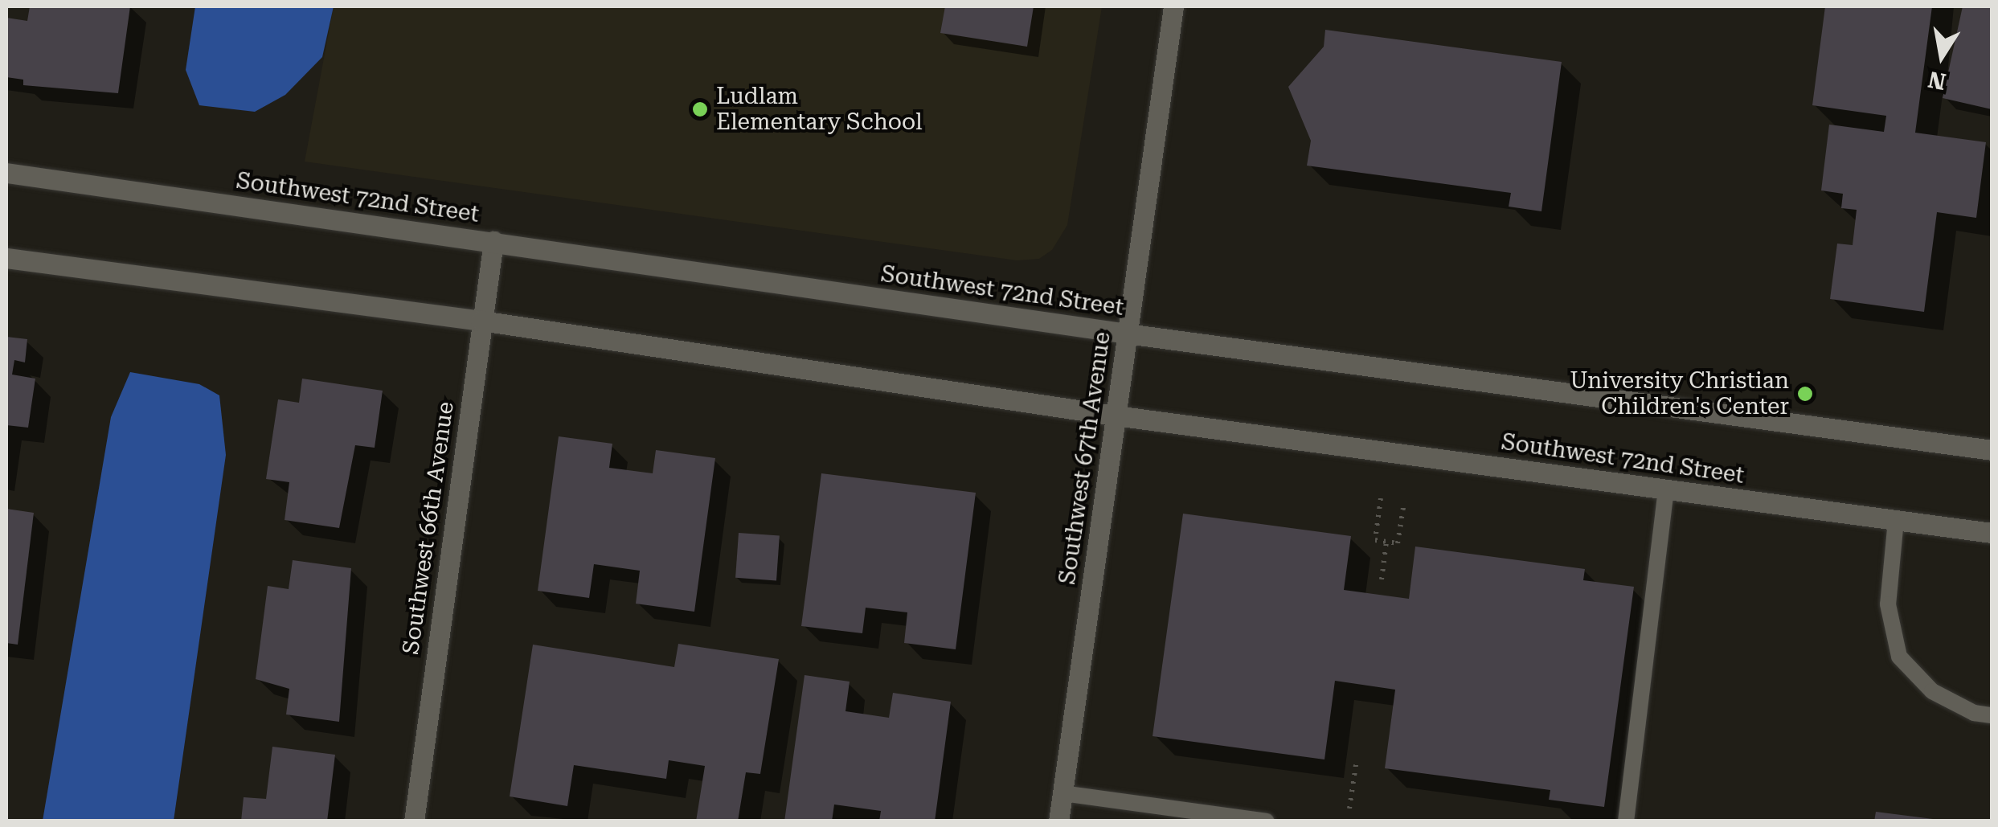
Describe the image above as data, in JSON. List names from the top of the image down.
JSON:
{
  "streets": {
    "main road": ["Southwest 72nd Street", "Southwest 67th Avenue", "Southwest 66th Avenue"]
  },
  "crossings": [
    ["Southwest 72nd Street", "Southwest 67th Avenue"],
    ["Southwest 72nd Street", "Southwest 66th Avenue"]
  ],
  "places": ["Ludlam Elementary School", "University Christian Children's Center"],
  "north": "bottom"
}
